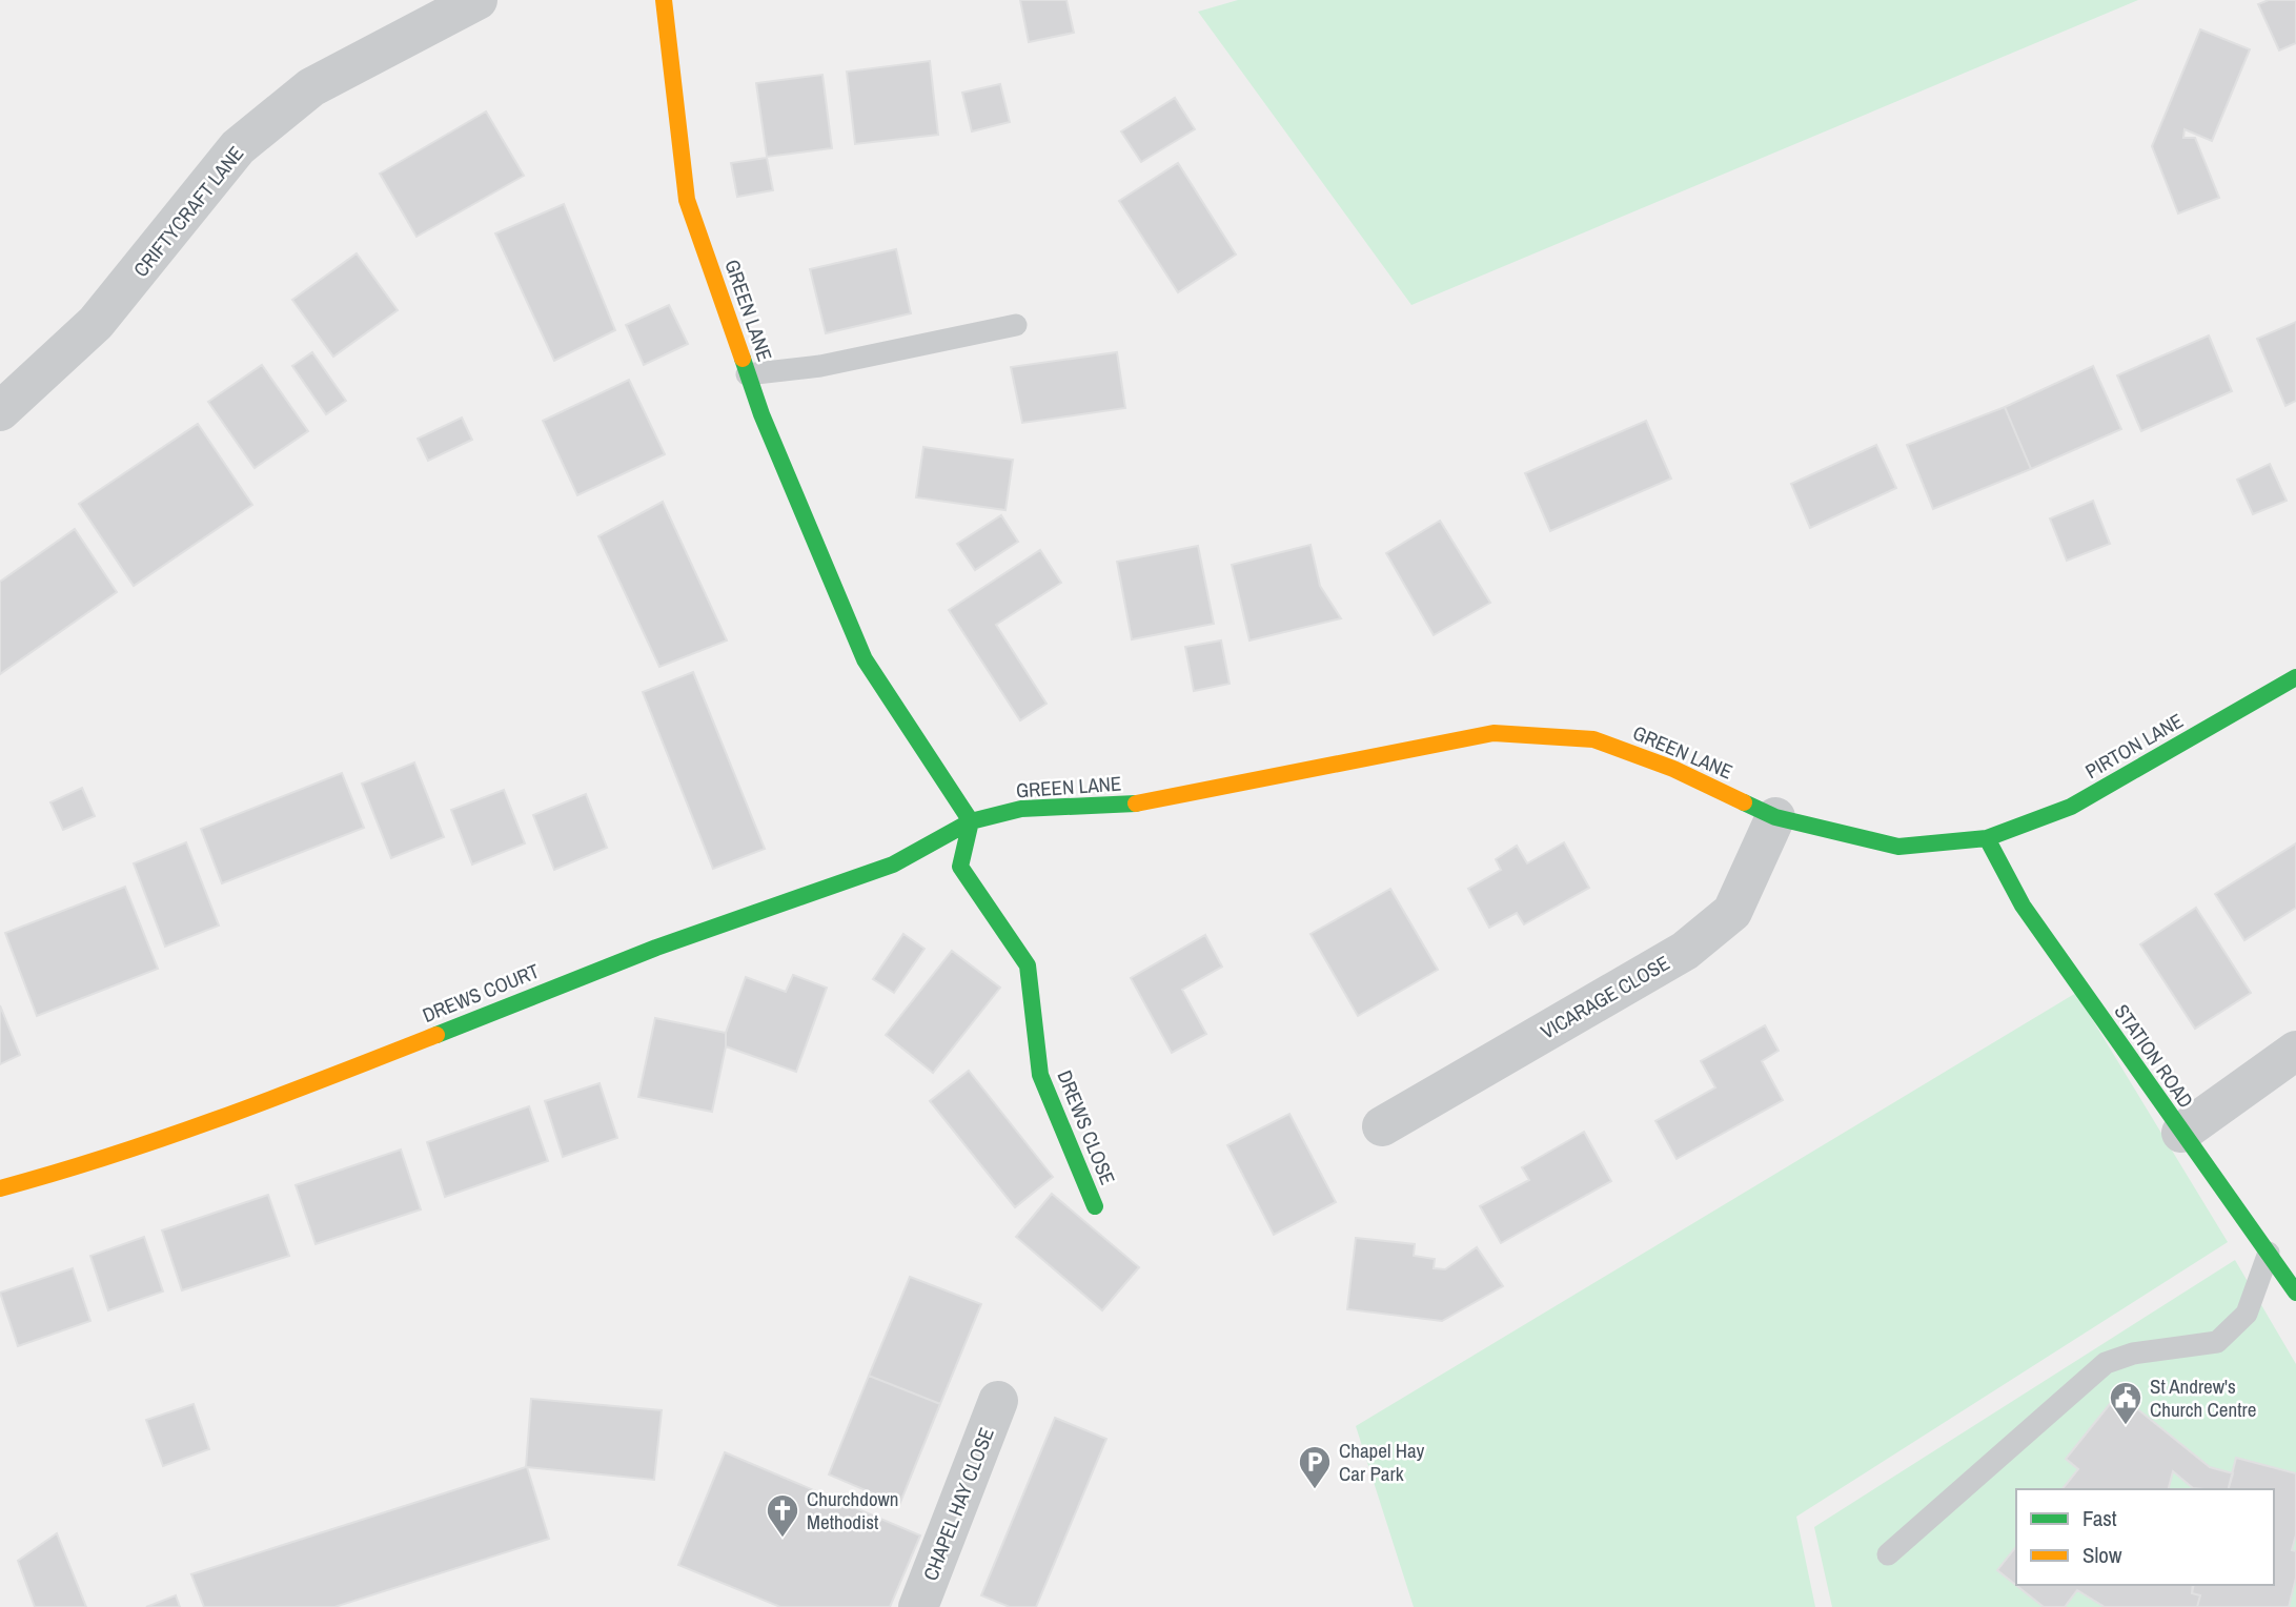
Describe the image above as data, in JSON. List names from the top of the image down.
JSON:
{
  "streets": {
    "street": [
      "CRIFTYCRAFT LANE",
      "GREEN LANE",
      "PIRTON LANE",
      "DREWS COURT",
      "VICARAGE CLOSE",
      "STATION ROAD",
      "DREWS CLOSE",
      "CHAPEL HAY CLOSE"
    ]
  },
  "crossings": [
    ["GREEN LANE", "PIRTON LANE"],
    ["GREEN LANE", "DREWS COURT"],
    ["GREEN LANE", "VICARAGE CLOSE"],
    ["GREEN LANE", "STATION ROAD"],
    ["GREEN LANE", "DREWS CLOSE"],
    ["PIRTON LANE", "STATION ROAD"],
    ["DREWS COURT", "DREWS CLOSE"]
  ],
  "places": {
    "public building": ["St Andrew's Church Centre"],
    "parking": ["Chapel Hay Car Park"],
    "church": ["Churchdown Methodist"]
  },
  "legend": ["Fast", "Slow"]
}
